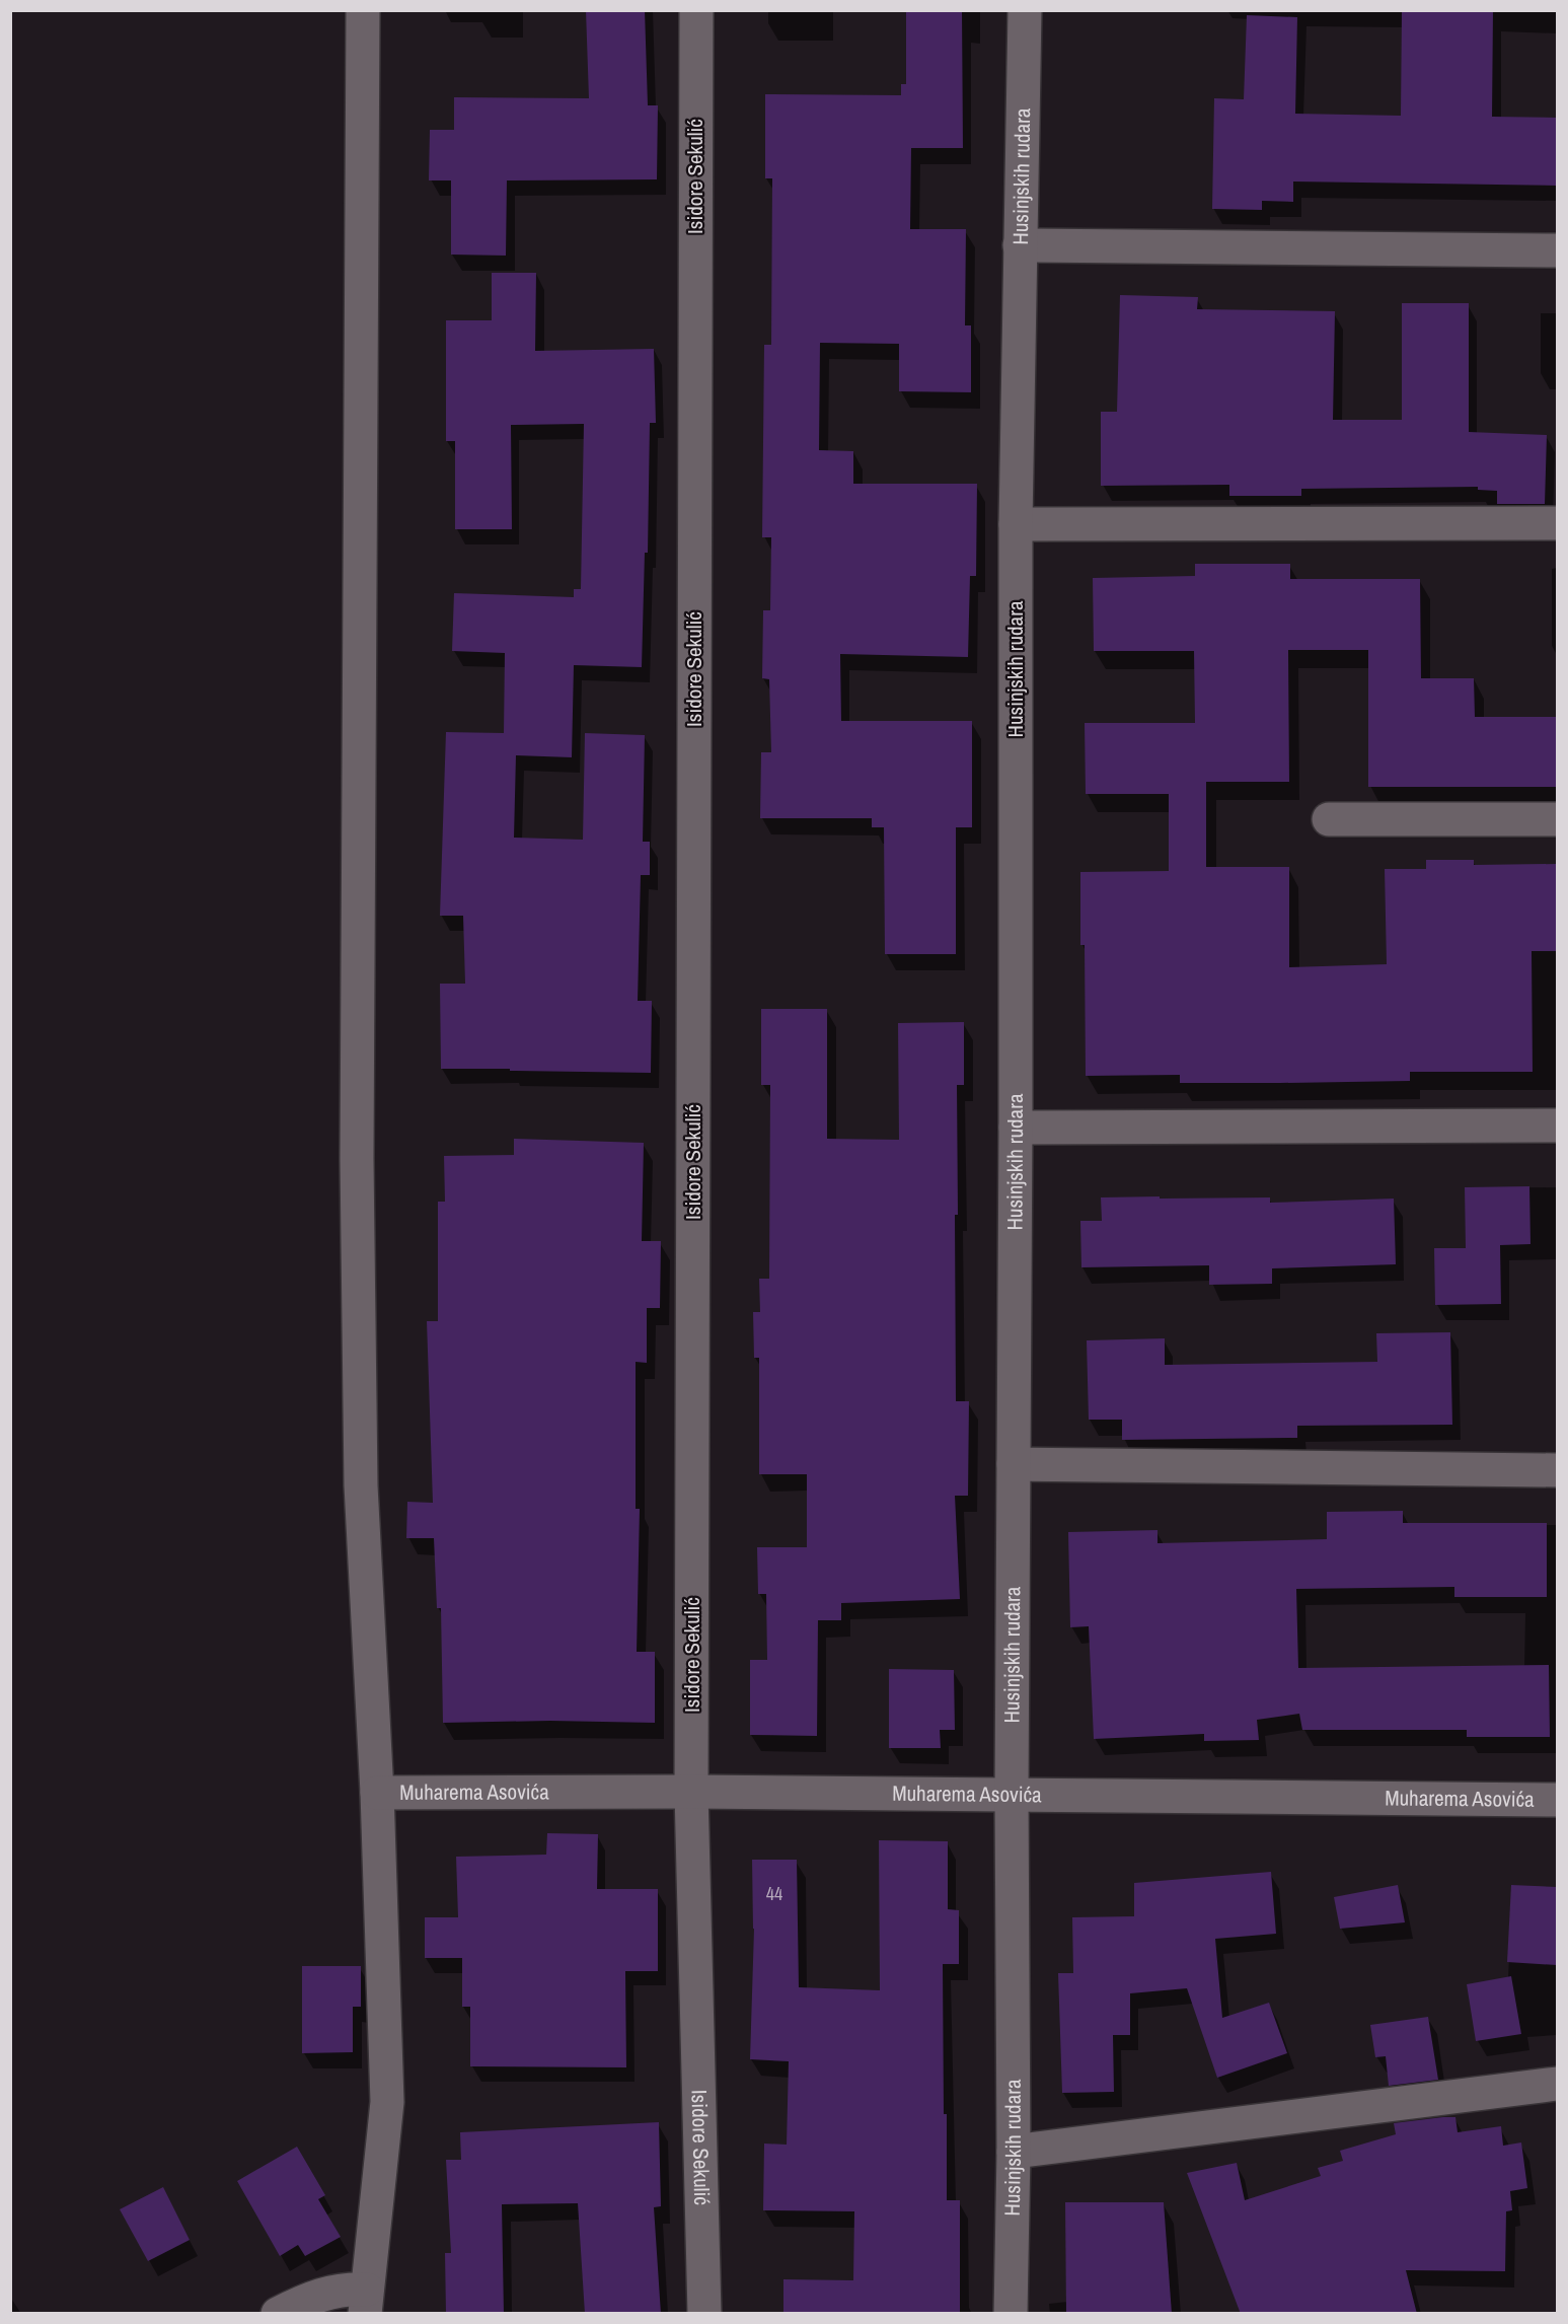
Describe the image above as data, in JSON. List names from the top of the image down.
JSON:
{
  "streets": {
    "street": ["Isidore Sekulić", "Husinjskih rudara", "Muharema Asovića"]
  },
  "crossings": [
    ["Isidore Sekulić", "Muharema Asovića"],
    ["Husinjskih rudara", "Muharema Asovića"]
  ],
  "house_numbers": ["44"]
}
